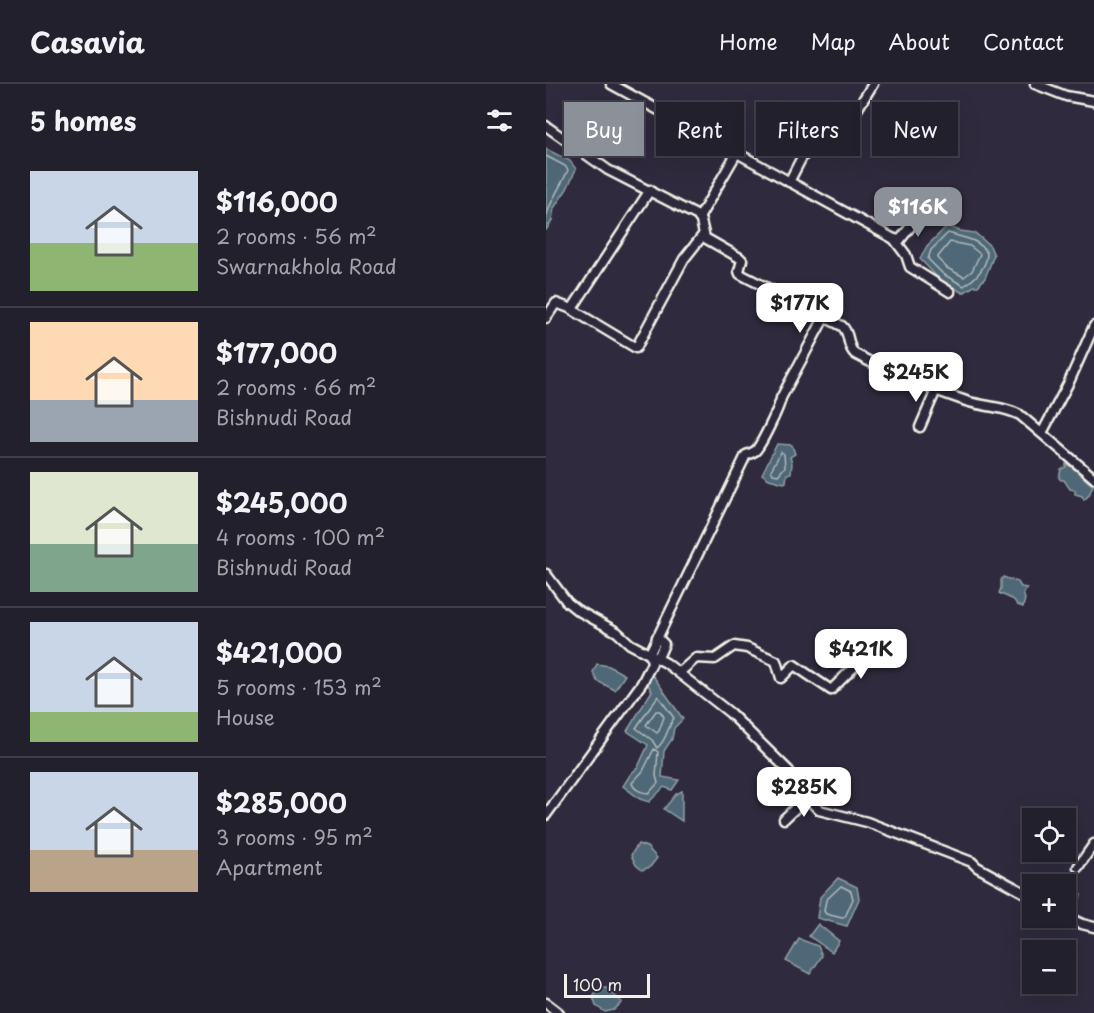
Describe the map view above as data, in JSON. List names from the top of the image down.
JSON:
{
  "scale_bar": "100 m",
  "page": {
    "header": "Casavia",
    "nav": [
      "Home",
      "Map",
      "About",
      "Contact"
    ],
    "heading": "5 homes",
    "chip": [
      "Buy",
      "Rent",
      "Filters",
      "New"
    ],
    "list": [
      {
        "name": "$116,000",
        "note": "2 rooms · 56 m² · Swarnakhola Road"
      },
      {
        "name": "$177,000",
        "note": "2 rooms · 66 m² · Bishnudi Road"
      },
      {
        "name": "$245,000",
        "note": "4 rooms · 100 m² · Bishnudi Road"
      },
      {
        "name": "$421,000",
        "note": "5 rooms · 153 m² · House"
      },
      {
        "name": "$285,000",
        "note": "3 rooms · 95 m² · Apartment"
      }
    ],
    "price": [
      "$116K",
      "$177K",
      "$245K",
      "$421K",
      "$285K"
    ],
    "map_buttons": ["+", "−"],
    "scale": "100 m"
  }
}
